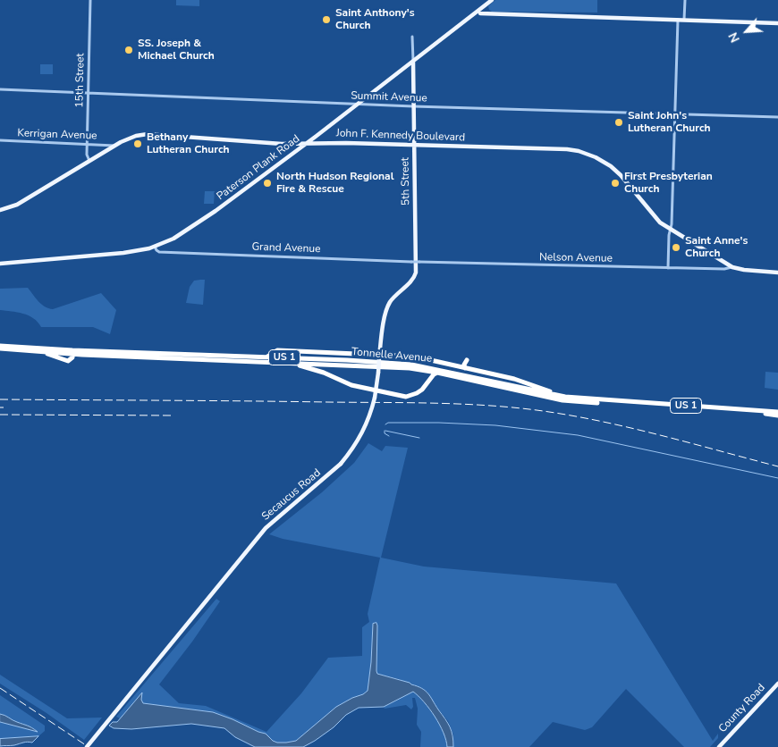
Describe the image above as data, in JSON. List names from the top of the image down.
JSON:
{
  "streets": {
    "highway": ["Tonnelle Avenue", "US 1"],
    "main road": [
      "John F. Kennedy Boulevard",
      "Paterson Plank Road",
      "5th Street",
      "Secaucus Road",
      "County Road"
    ],
    "street": [
      "15th Street",
      "Summit Avenue",
      "Kerrigan Avenue",
      "Grand Avenue",
      "Nelson Avenue"
    ]
  },
  "crossings": [
    ["15th Street", "Summit Avenue"],
    ["15th Street", "Kerrigan Avenue"],
    ["15th Street", "John F. Kennedy Boulevard"],
    ["Summit Avenue", "Paterson Plank Road"],
    ["Summit Avenue", "5th Street"],
    ["Kerrigan Avenue", "John F. Kennedy Boulevard"],
    ["John F. Kennedy Boulevard", "Paterson Plank Road"],
    ["John F. Kennedy Boulevard", "5th Street"],
    ["John F. Kennedy Boulevard", "Nelson Avenue"],
    ["Paterson Plank Road", "5th Street"],
    ["Paterson Plank Road", "Grand Avenue"],
    ["5th Street", "Secaucus Road"],
    ["Grand Avenue", "Nelson Avenue"]
  ],
  "places": [
    "Saint Anthony's Church",
    "SS. Joseph & Michael Church",
    "Saint John's Lutheran Church",
    "Bethany Lutheran Church",
    "North Hudson Regional Fire & Rescue",
    "First Presbyterian Church",
    "Saint Anne's Church"
  ],
  "north": "bottom left"
}
